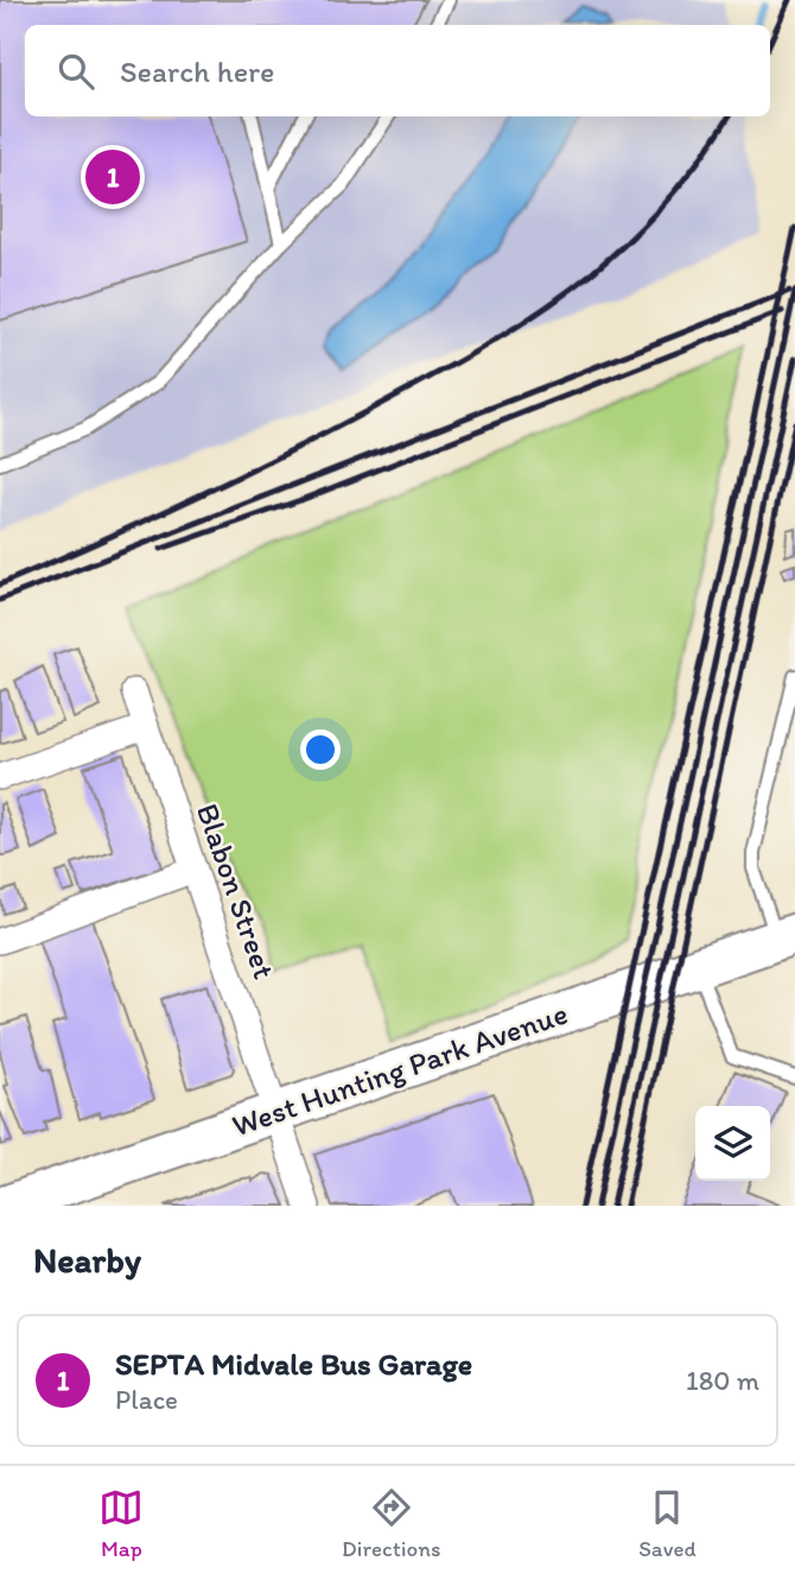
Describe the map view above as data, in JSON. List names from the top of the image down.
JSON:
{
  "streets": {
    "main road": ["West Hunting Park Avenue"],
    "street": ["Blabon Street"]
  },
  "crossings": [
    ["Blabon Street", "West Hunting Park Avenue"]
  ],
  "page": {
    "search": "Search here",
    "pins": "1",
    "heading": "Nearby",
    "list": [
      {
        "mark": "1",
        "name": "SEPTA Midvale Bus Garage",
        "note": "Place",
        "value": "180 m"
      }
    ],
    "nav": ["Map", "Directions", "Saved"]
  }
}
